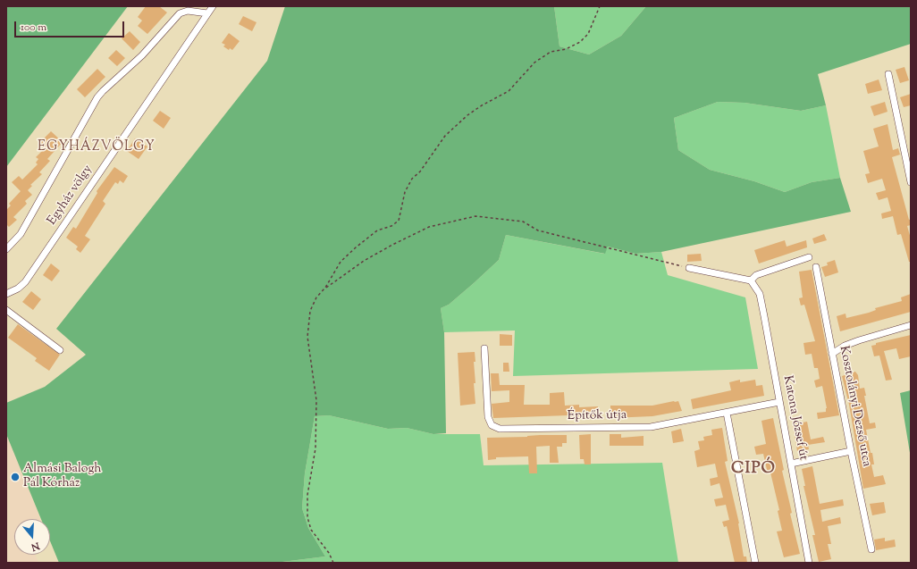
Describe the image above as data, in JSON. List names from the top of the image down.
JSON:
{
  "streets": {
    "street": [
      "Egyház völgy",
      "Kosztolányi Dezső utca",
      "Építők útja",
      "Katona József út"
    ]
  },
  "crossings": [
    ["Építők útja", "Katona József út"]
  ],
  "districts": ["EGYHÁZVÖLGY", "CIPÓ"],
  "places": ["Almási Balogh Pál Kórház"],
  "scale_bar": "100 m",
  "north": "bottom"
}
